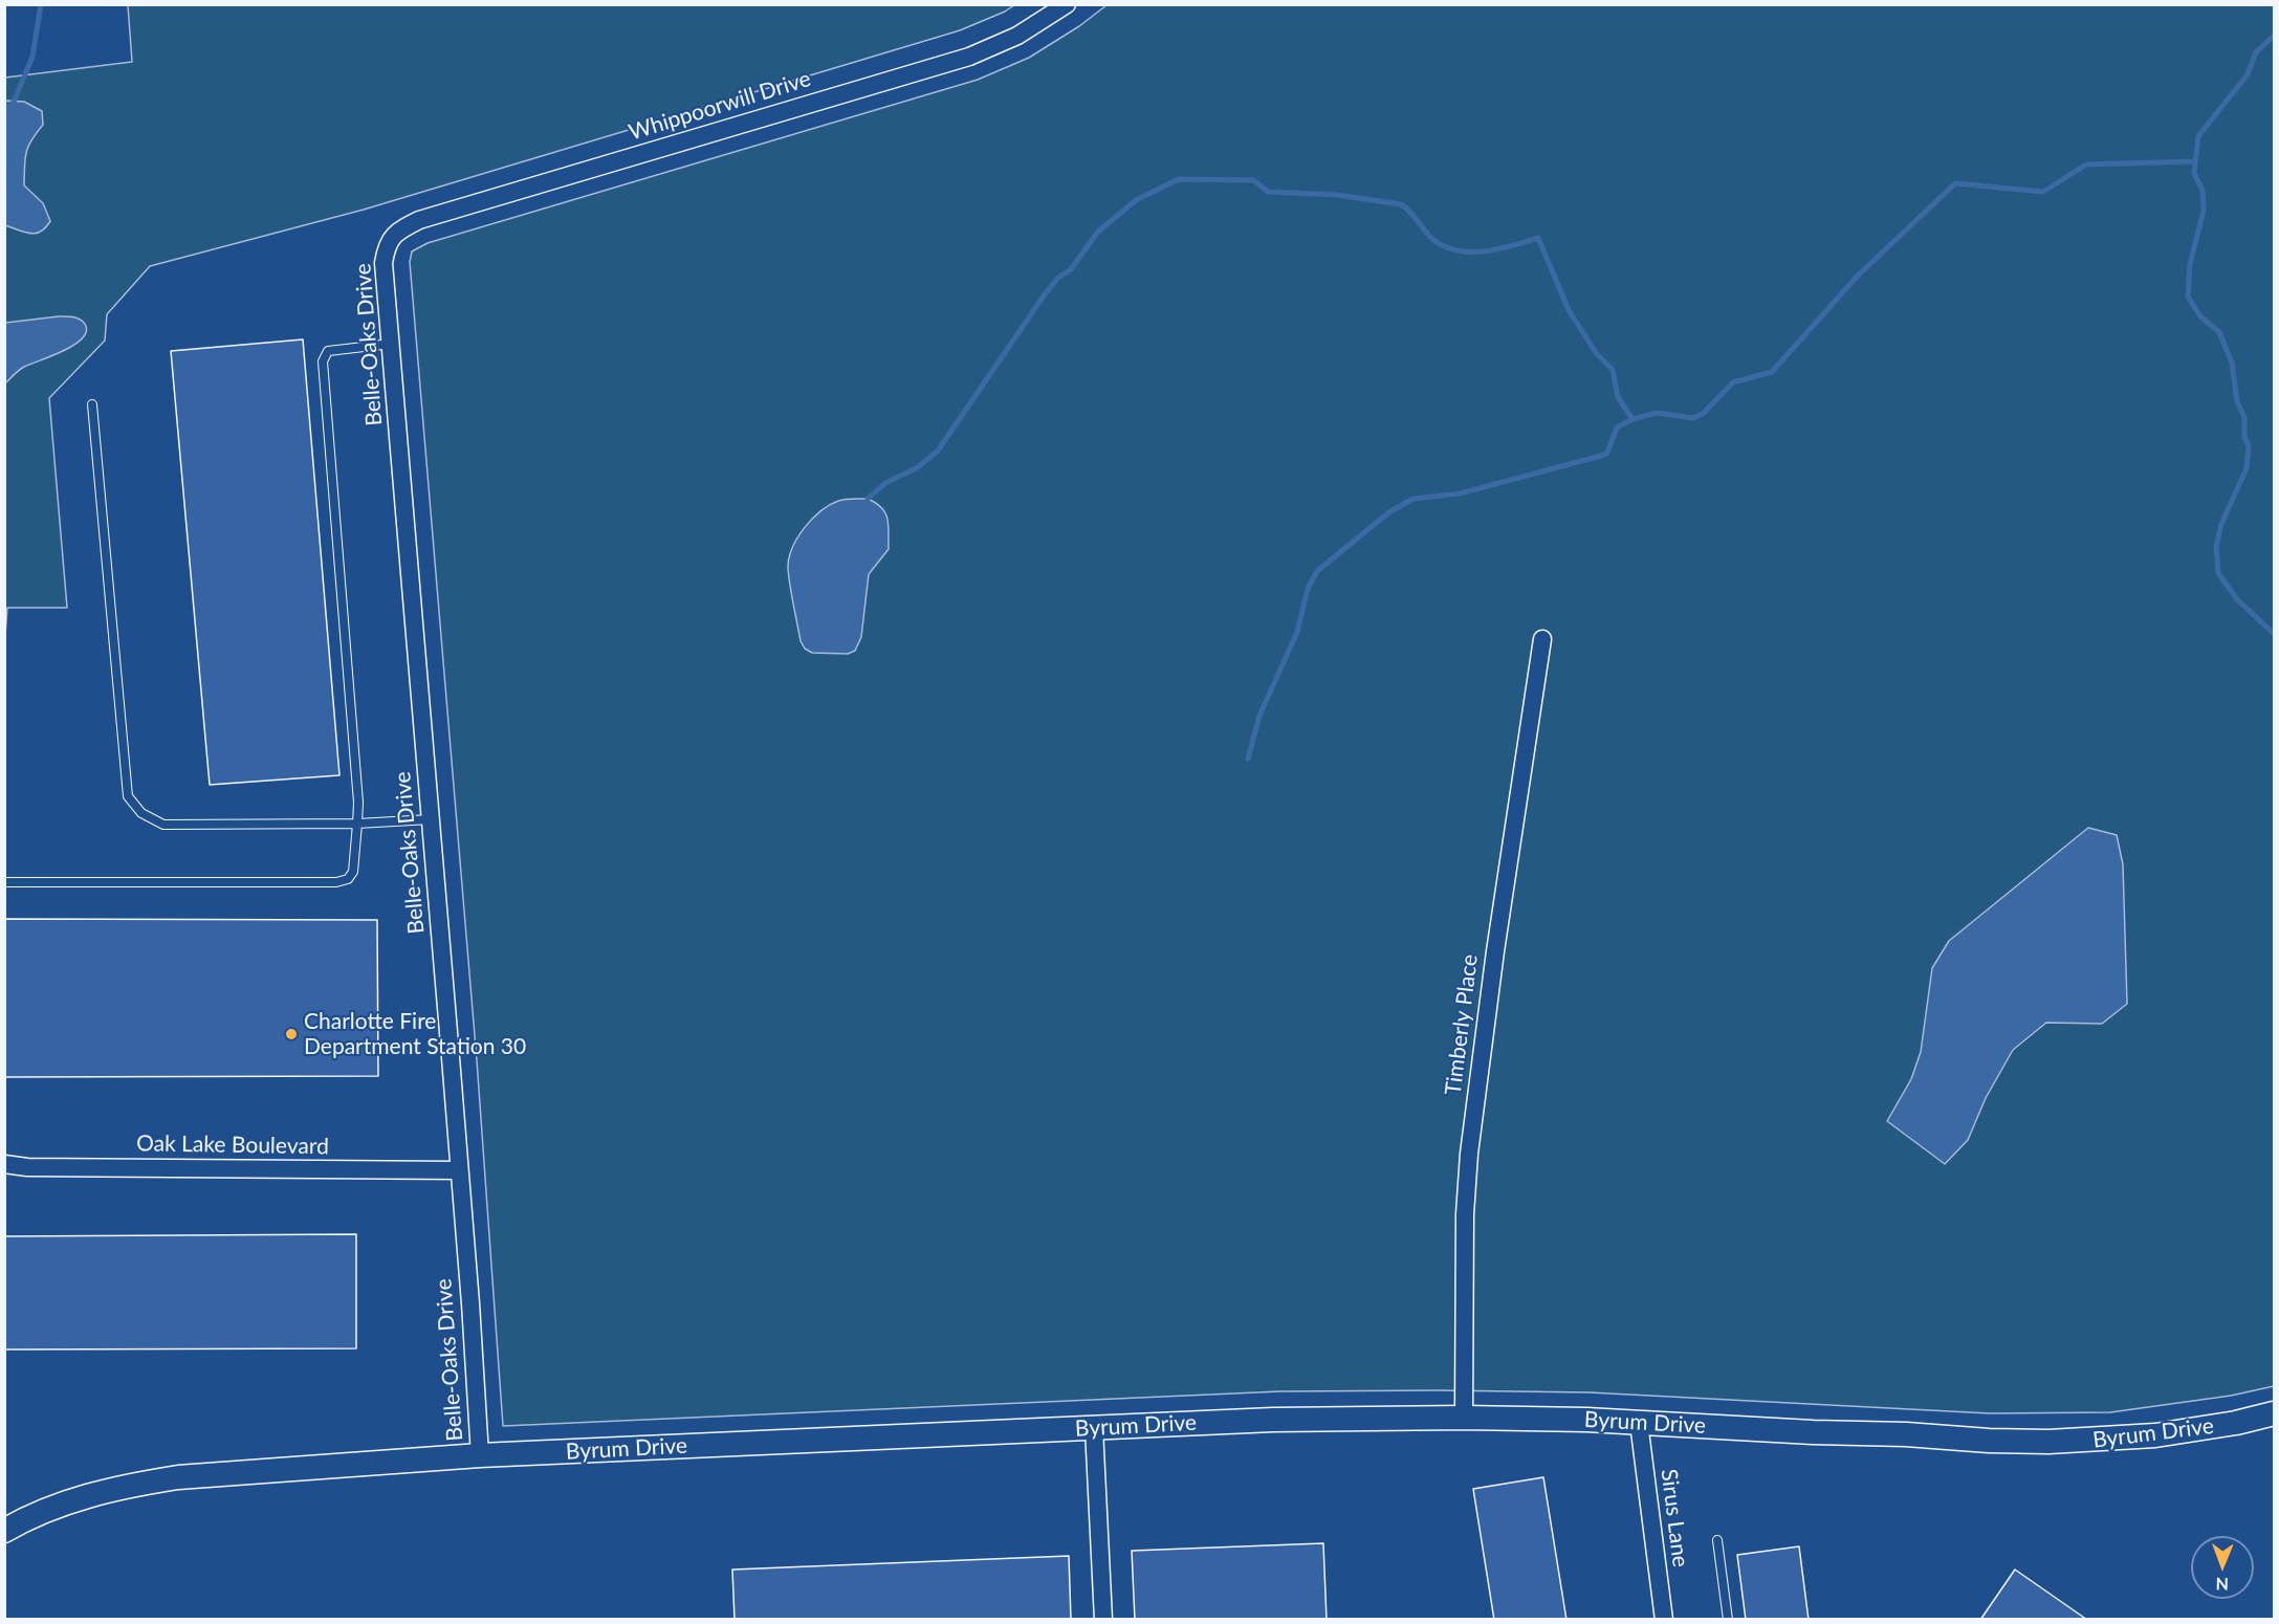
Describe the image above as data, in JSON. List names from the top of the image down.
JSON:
{
  "streets": {
    "street": [
      "Whippoorwill Drive",
      "Belle-Oaks Drive",
      "Timberly Place",
      "Oak Lake Boulevard",
      "Byrum Drive",
      "Sirus Lane"
    ]
  },
  "crossings": [
    ["Whippoorwill Drive", "Belle-Oaks Drive"],
    ["Belle-Oaks Drive", "Oak Lake Boulevard"],
    ["Belle-Oaks Drive", "Byrum Drive"],
    ["Timberly Place", "Byrum Drive"],
    ["Byrum Drive", "Sirus Lane"]
  ],
  "places": ["Charlotte Fire Department Station 30"],
  "north": "bottom"
}
